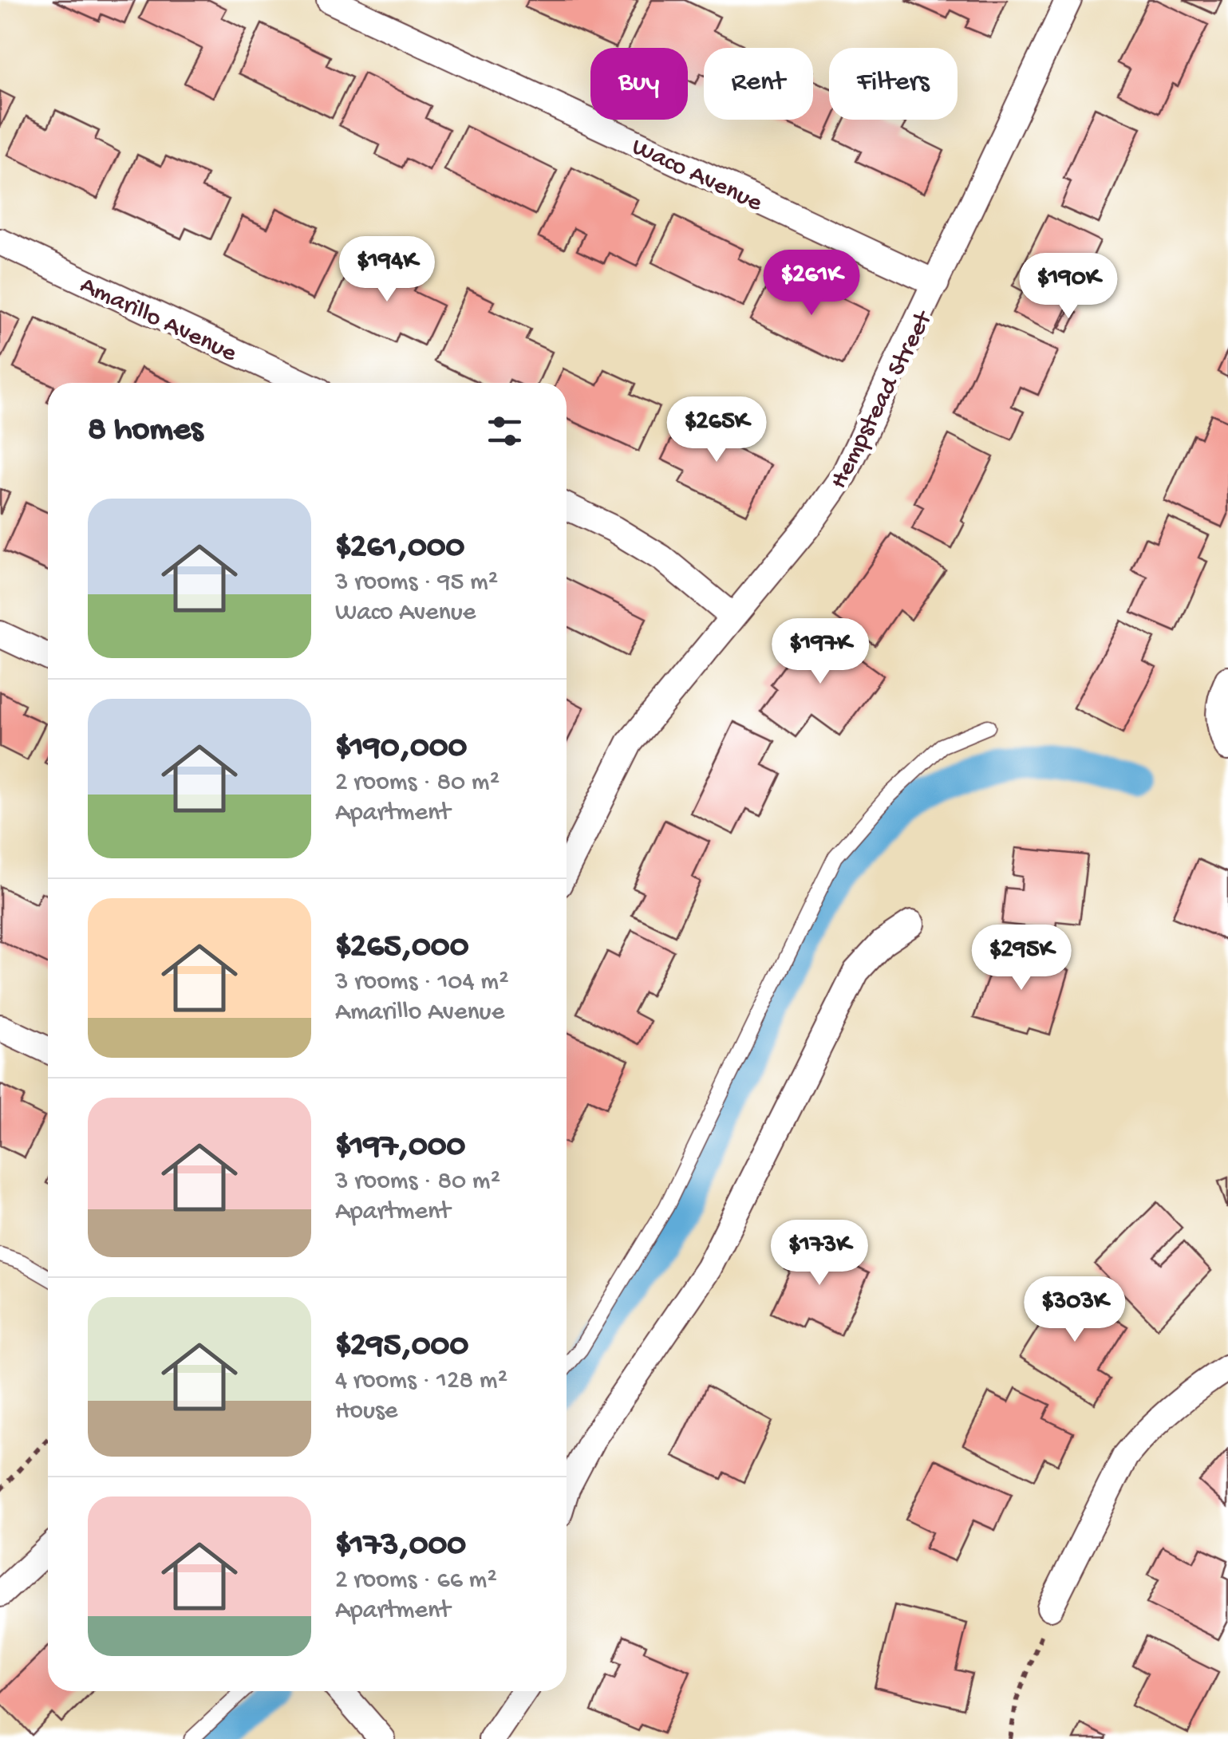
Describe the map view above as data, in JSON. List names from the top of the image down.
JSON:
{
  "streets": {
    "street": ["Waco Avenue", "Amarillo Avenue", "Hempstead Street"]
  },
  "crossings": [
    ["Waco Avenue", "Hempstead Street"]
  ],
  "page": {
    "chip": ["Buy", "Rent", "Filters"],
    "price": [
      "$194K",
      "$261K",
      "$190K",
      "$265K",
      "$197K",
      "$295K",
      "$173K",
      "$303K"
    ],
    "heading": "8 homes",
    "list": [
      {
        "name": "$261,000",
        "note": "3 rooms · 95 m² · Waco Avenue"
      },
      {
        "name": "$190,000",
        "note": "2 rooms · 80 m² · Apartment"
      },
      {
        "name": "$265,000",
        "note": "3 rooms · 104 m² · Amarillo Avenue"
      },
      {
        "name": "$197,000",
        "note": "3 rooms · 80 m² · Apartment"
      },
      {
        "name": "$295,000",
        "note": "4 rooms · 128 m² · House"
      },
      {
        "name": "$173,000",
        "note": "2 rooms · 66 m² · Apartment"
      }
    ]
  }
}
